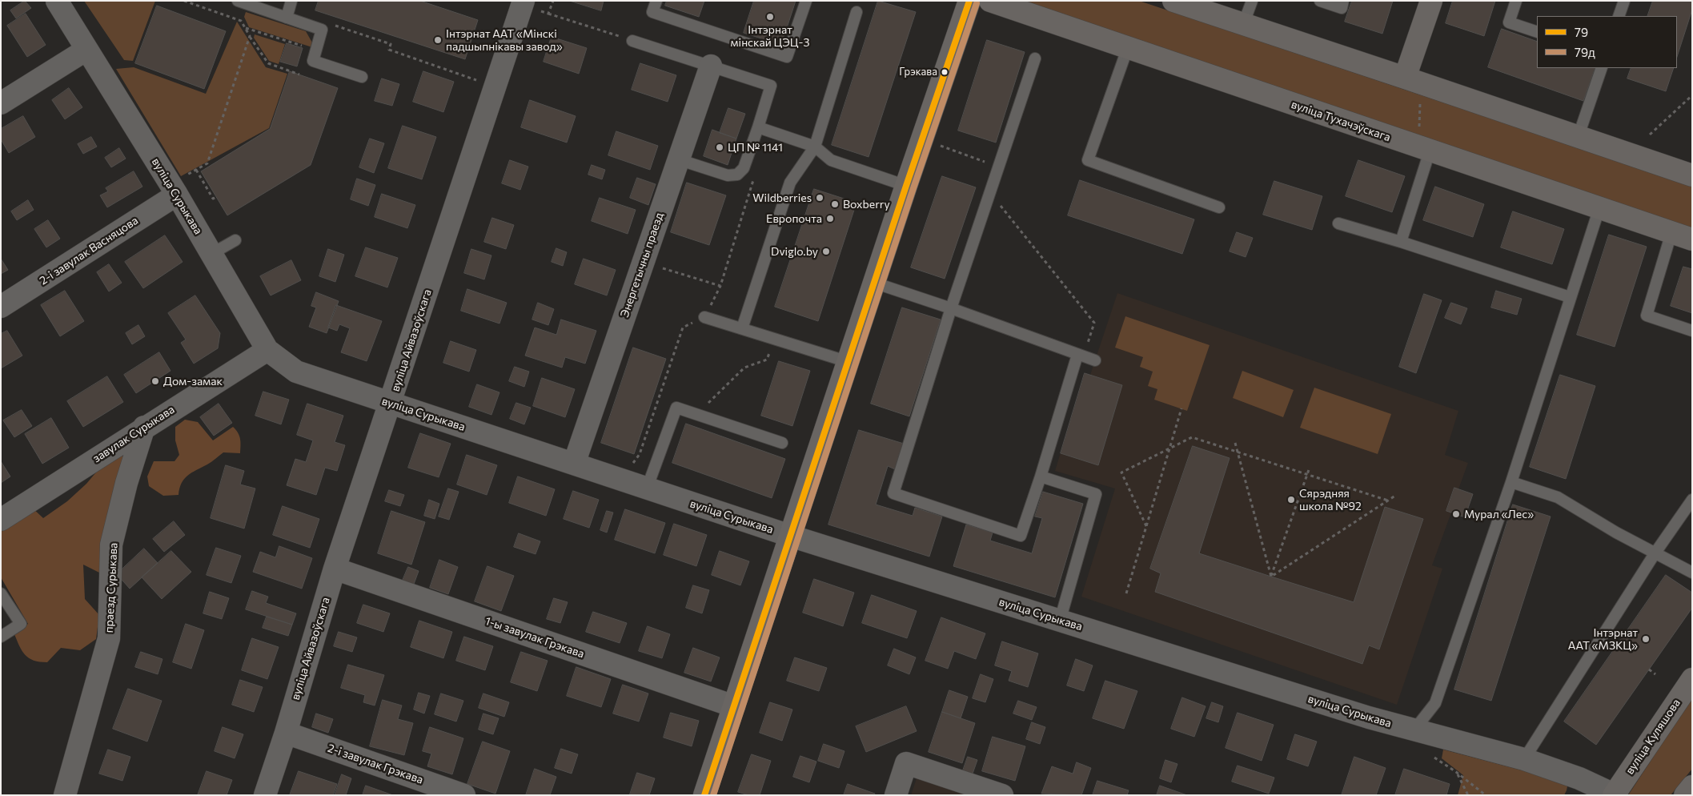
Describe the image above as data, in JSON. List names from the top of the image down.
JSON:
{
  "streets": {
    "main road": ["вуліца Тухачэўскага", "вуліца Куляшова"],
    "street": [
      "вуліца Сурыкава",
      "2-і завулак Васняцова",
      "Энергетычны праезд",
      "вуліца Айвазоўскага",
      "завулак Сурыкава",
      "праезд Сурыкава",
      "1-ы завулак Грэкава",
      "2-і завулак Грэкава"
    ]
  },
  "crossings": [
    ["вуліца Сурыкава", "2-і завулак Васняцова"],
    ["вуліца Сурыкава", "Энергетычны праезд"],
    ["вуліца Сурыкава", "вуліца Айвазоўскага"],
    ["вуліца Сурыкава", "завулак Сурыкава"],
    ["вуліца Сурыкава", "вуліца Куляшова"],
    ["вуліца Айвазоўскага", "1-ы завулак Грэкава"],
    ["вуліца Айвазоўскага", "2-і завулак Грэкава"],
    ["завулак Сурыкава", "праезд Сурыкава"]
  ],
  "places": [
    "Інтэрнат мінскай ЦЭЦ-3",
    "Інтэрнат ААТ «Мінскі падшыпнікавы завод»",
    "Грэкава",
    "ЦП № 1141",
    "Wildberries",
    "Boxberry",
    "Европочта",
    "Dviglo.by",
    "Дом-замак",
    "Сярэдняя школа №92",
    "Мурал «Лес»",
    "Інтэрнат ААТ «МЗКЦ»"
  ],
  "lines": ["transit line 79", "transit line 79д"],
  "legend": ["79", "79д"]
}
